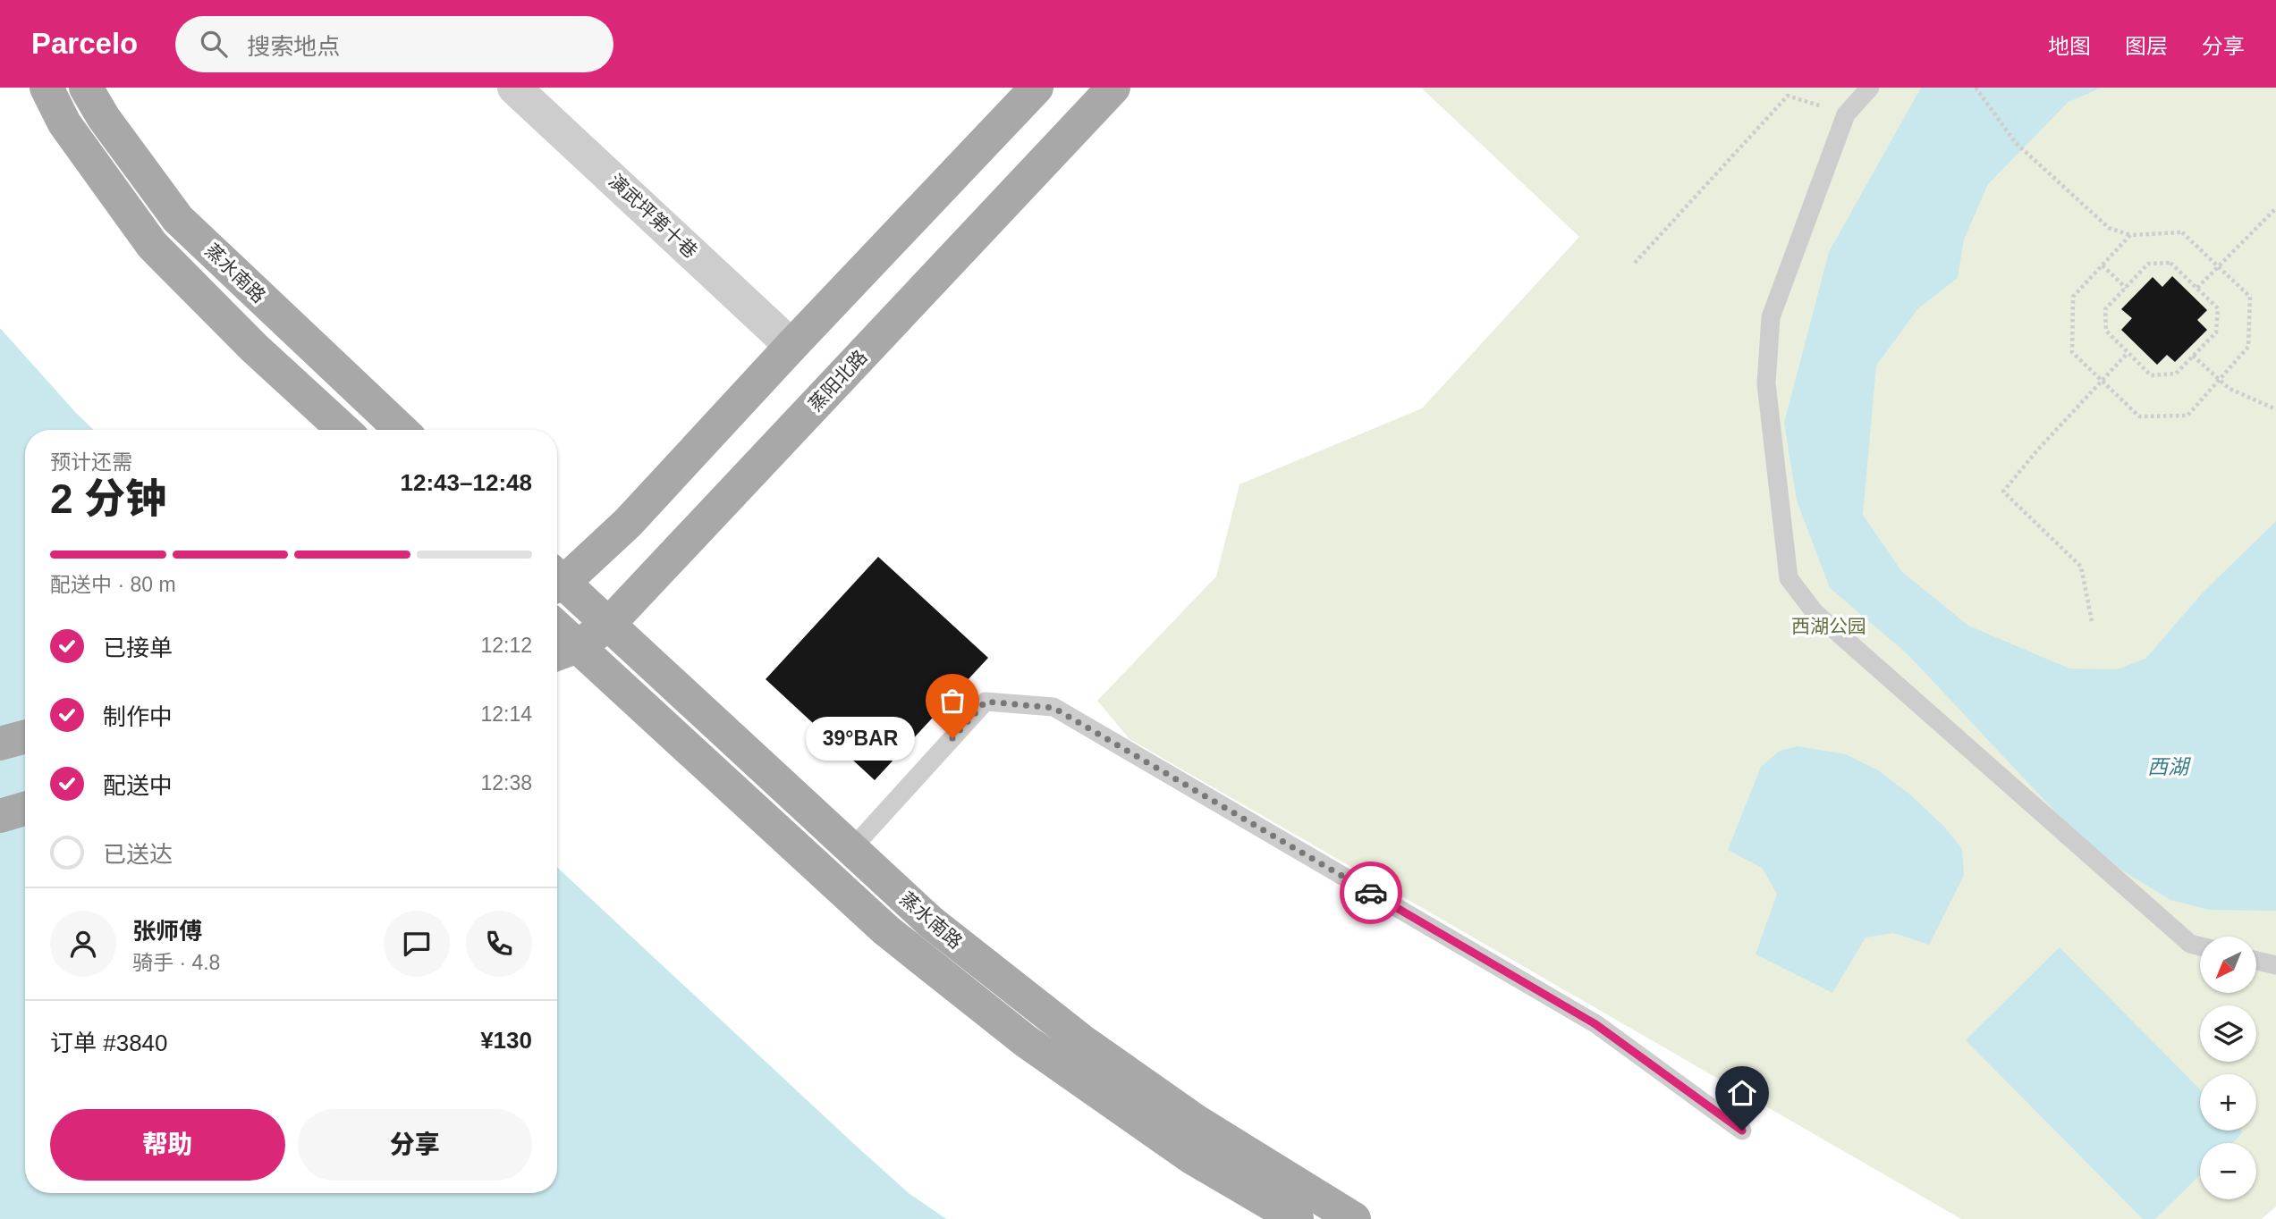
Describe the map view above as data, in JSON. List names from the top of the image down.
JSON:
{
  "streets": {
    "main road": ["蒸水南路", "蒸阳北路"],
    "street": ["演武坪第十巷"]
  },
  "crossings": [
    ["蒸水南路", "蒸阳北路"]
  ],
  "water": ["西湖"],
  "parks": ["西湖公园"],
  "places": ["39°BAR"],
  "north": "bottom left",
  "page": {
    "header": "Parcelo",
    "search": "搜索地点",
    "nav": ["地图", "图层", "分享"],
    "heading": ["2 分钟", "预计还需", "12:43–12:48"],
    "panel": [
      "张师傅",
      "骑手 · 4.8",
      "订单 #3840",
      "¥130"
    ],
    "bar": "配送中 · 80 m",
    "list": [
      ["已接单", "12:12"],
      ["制作中", "12:14"],
      ["配送中", "12:38"],
      "已送达"
    ],
    "bubble": "39°BAR",
    "map_buttons": ["+", "−"],
    "buttons": ["帮助", "分享"]
  }
}
